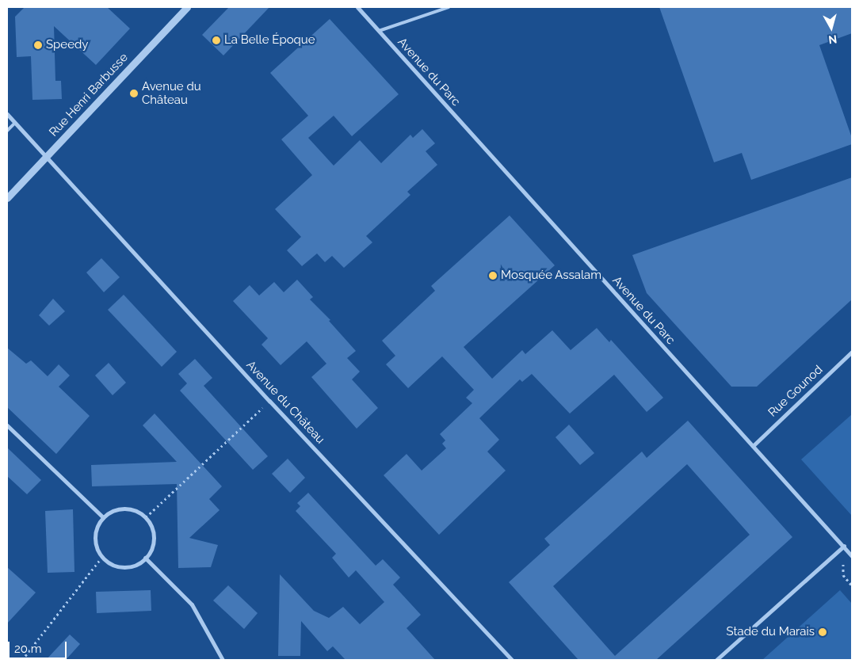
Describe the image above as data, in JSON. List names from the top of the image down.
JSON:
{
  "streets": {
    "street": [
      "Avenue du Parc",
      "Rue Henri Barbusse",
      "Rue Gounod",
      "Avenue du Château"
    ]
  },
  "crossings": [
    ["Avenue du Parc", "Rue Gounod"],
    ["Rue Henri Barbusse", "Avenue du Château"]
  ],
  "places": [
    "La Belle Époque",
    "Speedy",
    "Avenue du Château",
    "Mosquée Assalam",
    "Stade du Marais"
  ],
  "scale_bar": "20 m",
  "north": "bottom"
}
